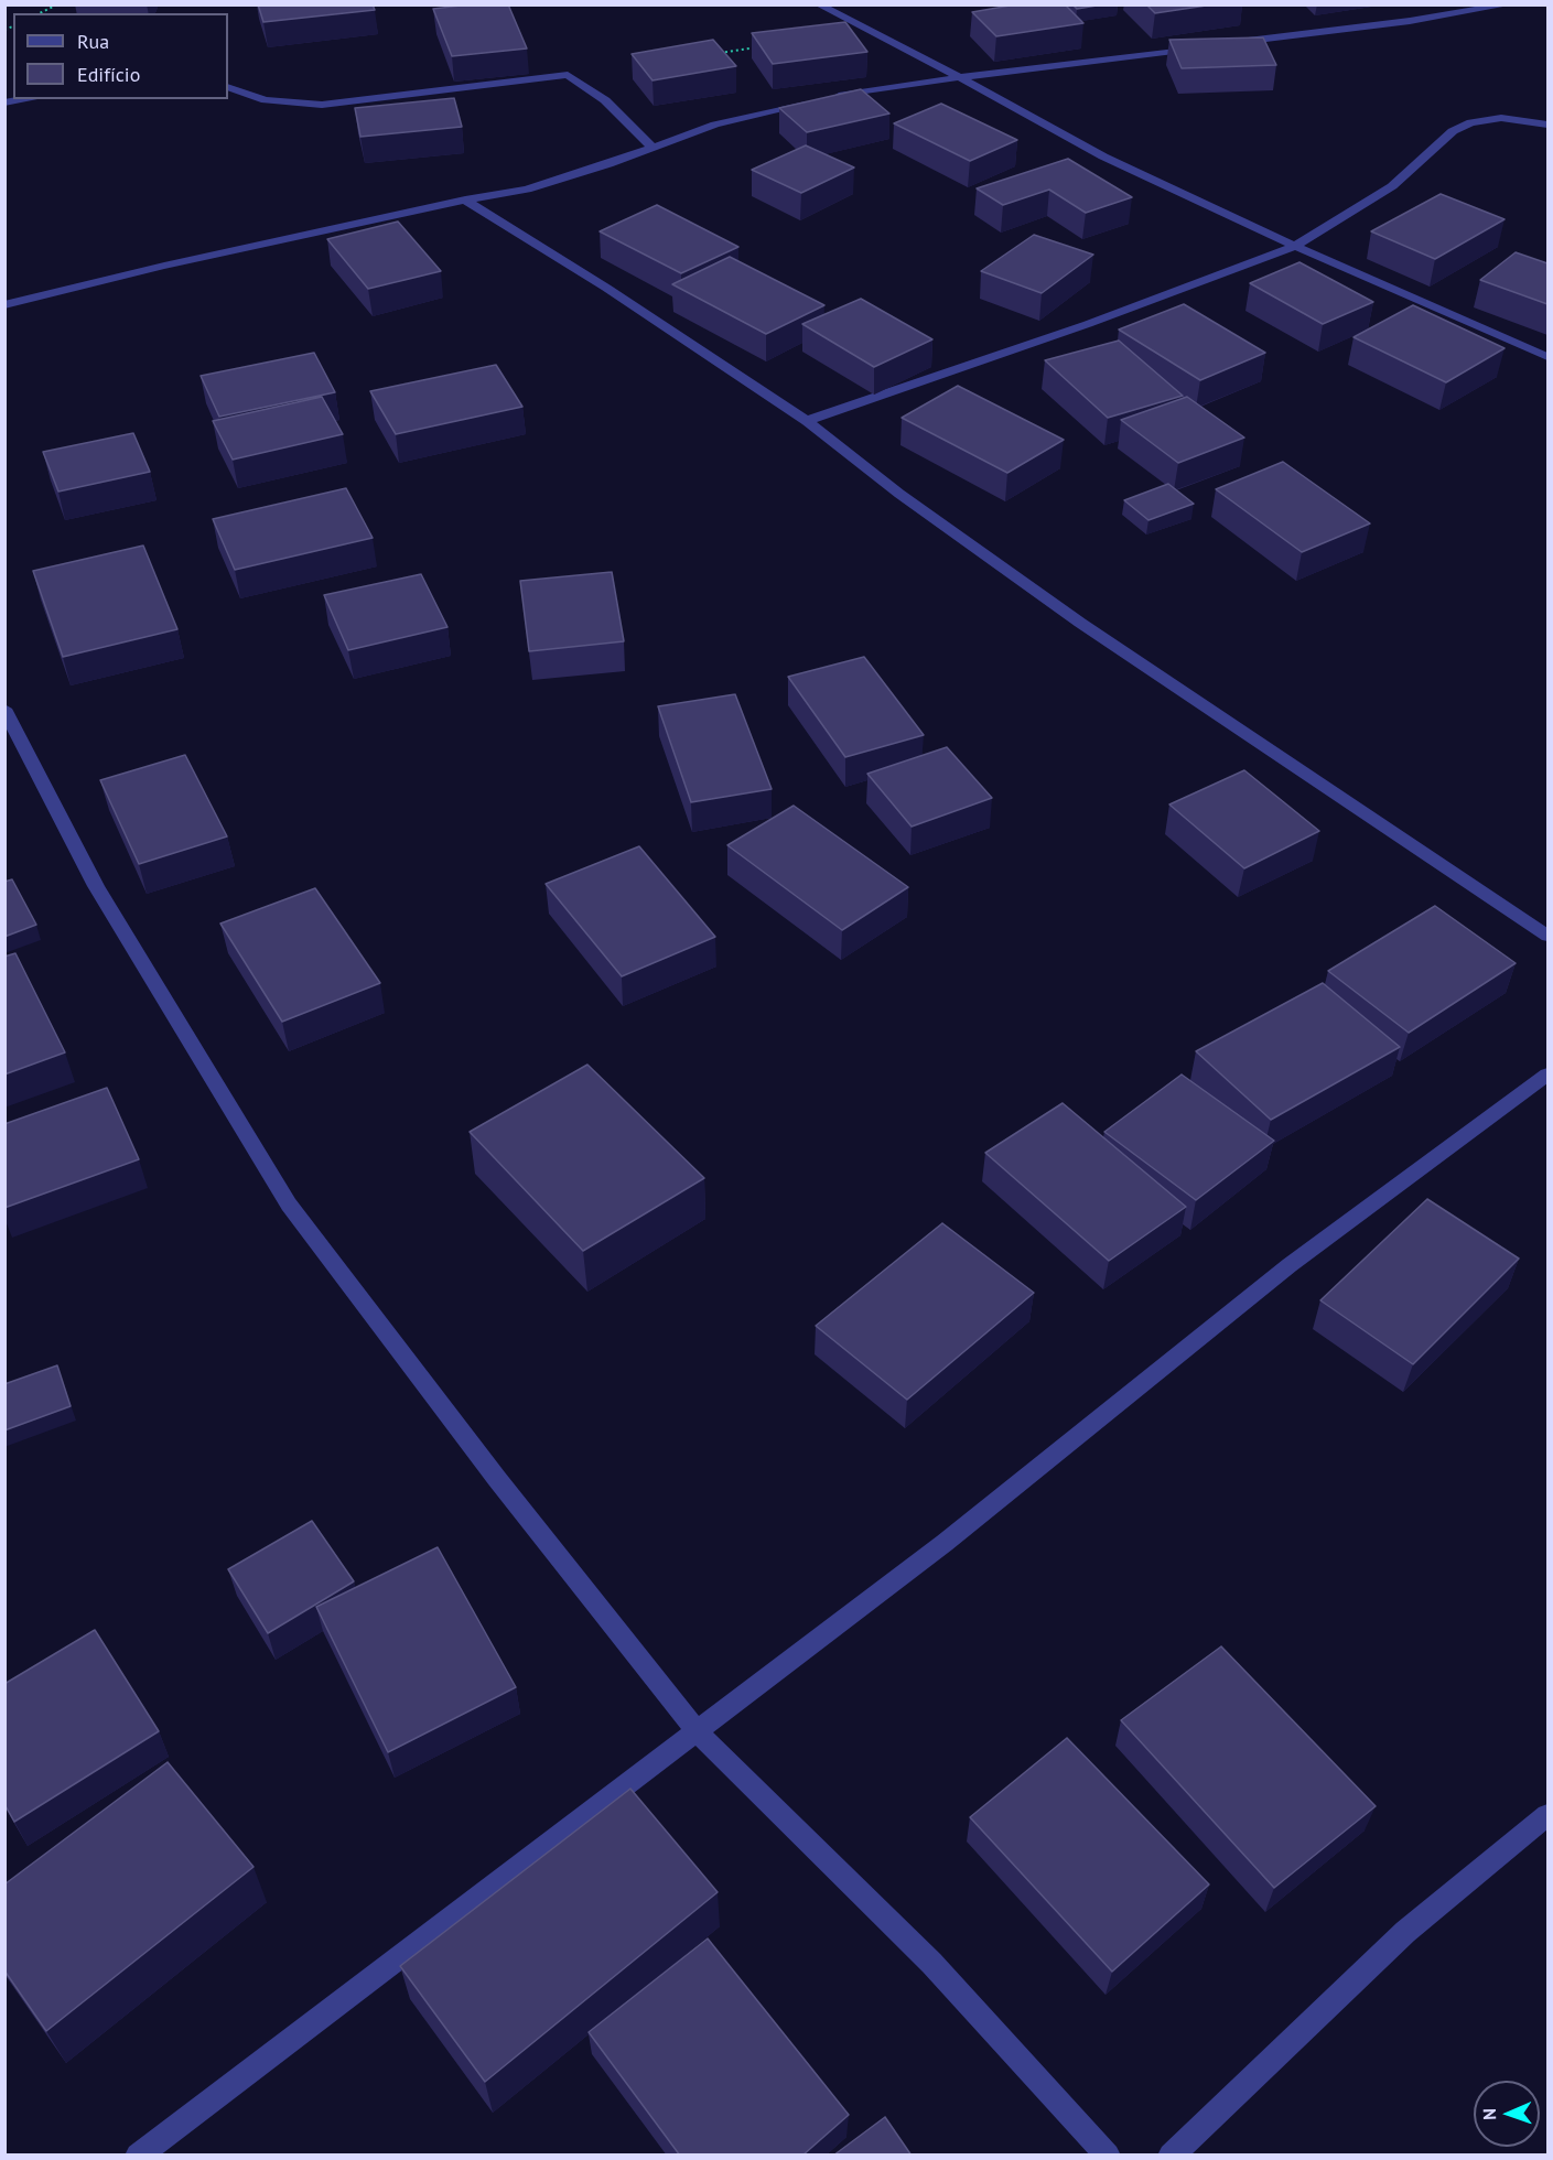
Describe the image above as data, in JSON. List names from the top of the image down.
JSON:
{
  "legend": ["Rua", "Edifício"],
  "north": "left"
}
